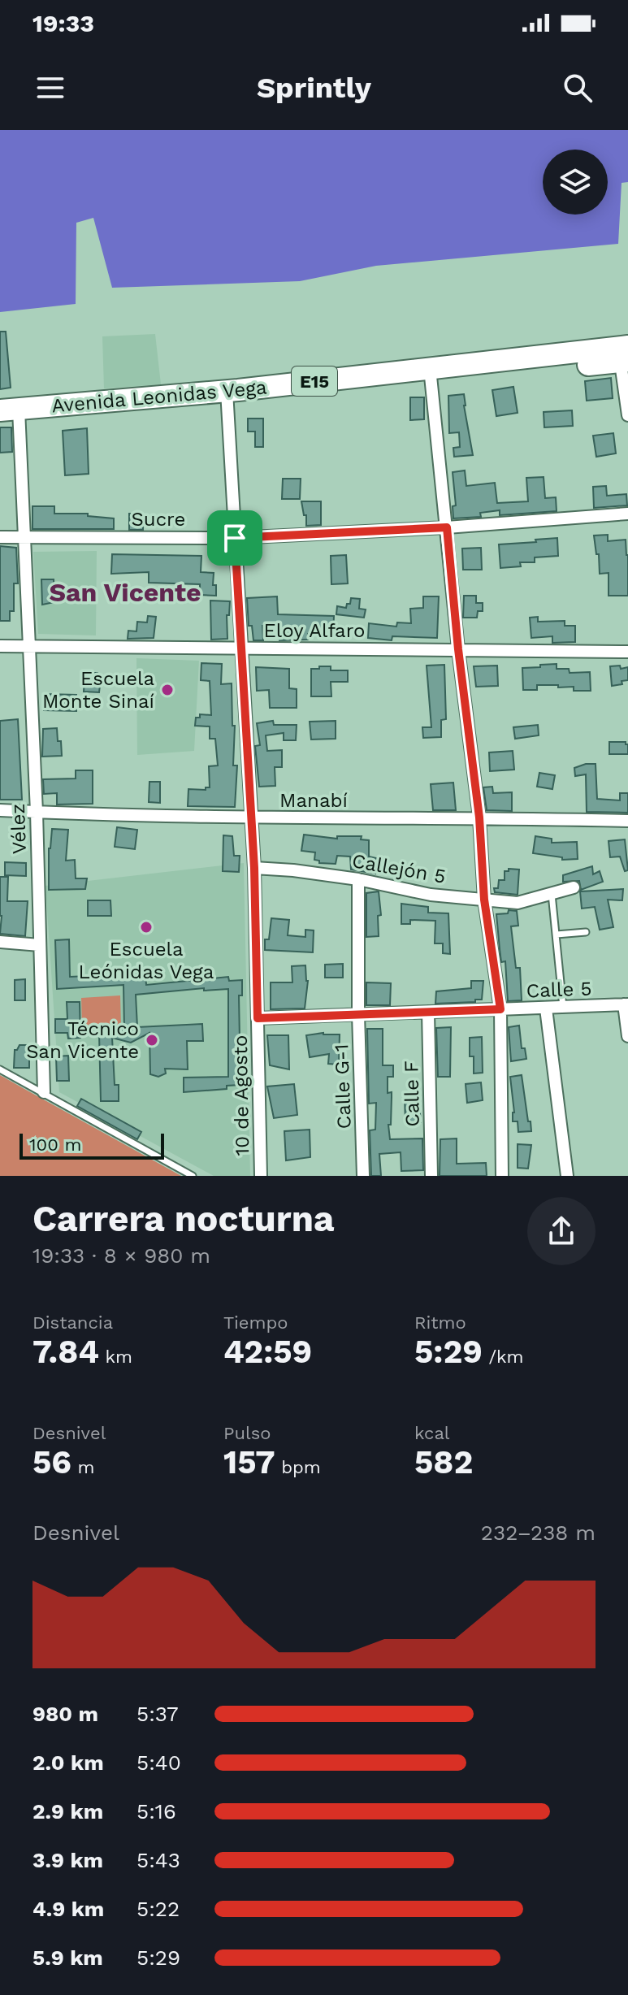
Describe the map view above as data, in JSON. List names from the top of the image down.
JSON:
{
  "streets": {
    "highway": ["E15", "Avenida Leonidas Vega"],
    "street": [
      "Sucre",
      "Eloy Alfaro",
      "Manabí",
      "Vélez",
      "Callejón 5",
      "Calle 5",
      "Calle G-1",
      "Calle F",
      "10 de Agosto"
    ]
  },
  "crossings": [
    ["Avenida Leonidas Vega", "Vélez"],
    ["Avenida Leonidas Vega", "10 de Agosto"],
    ["Sucre", "Vélez"],
    ["Sucre", "10 de Agosto"],
    ["Eloy Alfaro", "Vélez"],
    ["Eloy Alfaro", "10 de Agosto"],
    ["Manabí", "Vélez"],
    ["Manabí", "10 de Agosto"],
    ["Callejón 5", "Calle G-1"],
    ["Callejón 5", "10 de Agosto"],
    ["Calle 5", "Calle G-1"],
    ["Calle 5", "Calle F"],
    ["Calle 5", "10 de Agosto"]
  ],
  "districts": ["San Vicente"],
  "places": ["Escuela Monte Sinaí", "Escuela Leónidas Vega", "Técnico San Vicente"],
  "scale_bar": "100 m",
  "page": {
    "status": "19:33",
    "header": "Sprintly",
    "scale": "100 m",
    "heading": ["Carrera nocturna", "19:33 · 8 × 980 m"],
    "stats": [
      ["Distancia", "7.84 km"],
      ["Tiempo", "42:59"],
      ["Ritmo", "5:29 /km"],
      ["Desnivel", "56 m"],
      ["Pulso", "157 bpm"],
      ["kcal", "582"]
    ],
    "chart": ["Desnivel", "232–238 m"],
    "list": [
      {
        "name": "980 m",
        "note": "5:37"
      },
      {
        "name": "2.0 km",
        "note": "5:40"
      },
      {
        "name": "2.9 km",
        "note": "5:16"
      },
      {
        "name": "3.9 km",
        "note": "5:43"
      },
      {
        "name": "4.9 km",
        "note": "5:22"
      },
      {
        "name": "5.9 km",
        "note": "5:29"
      }
    ]
  }
}
